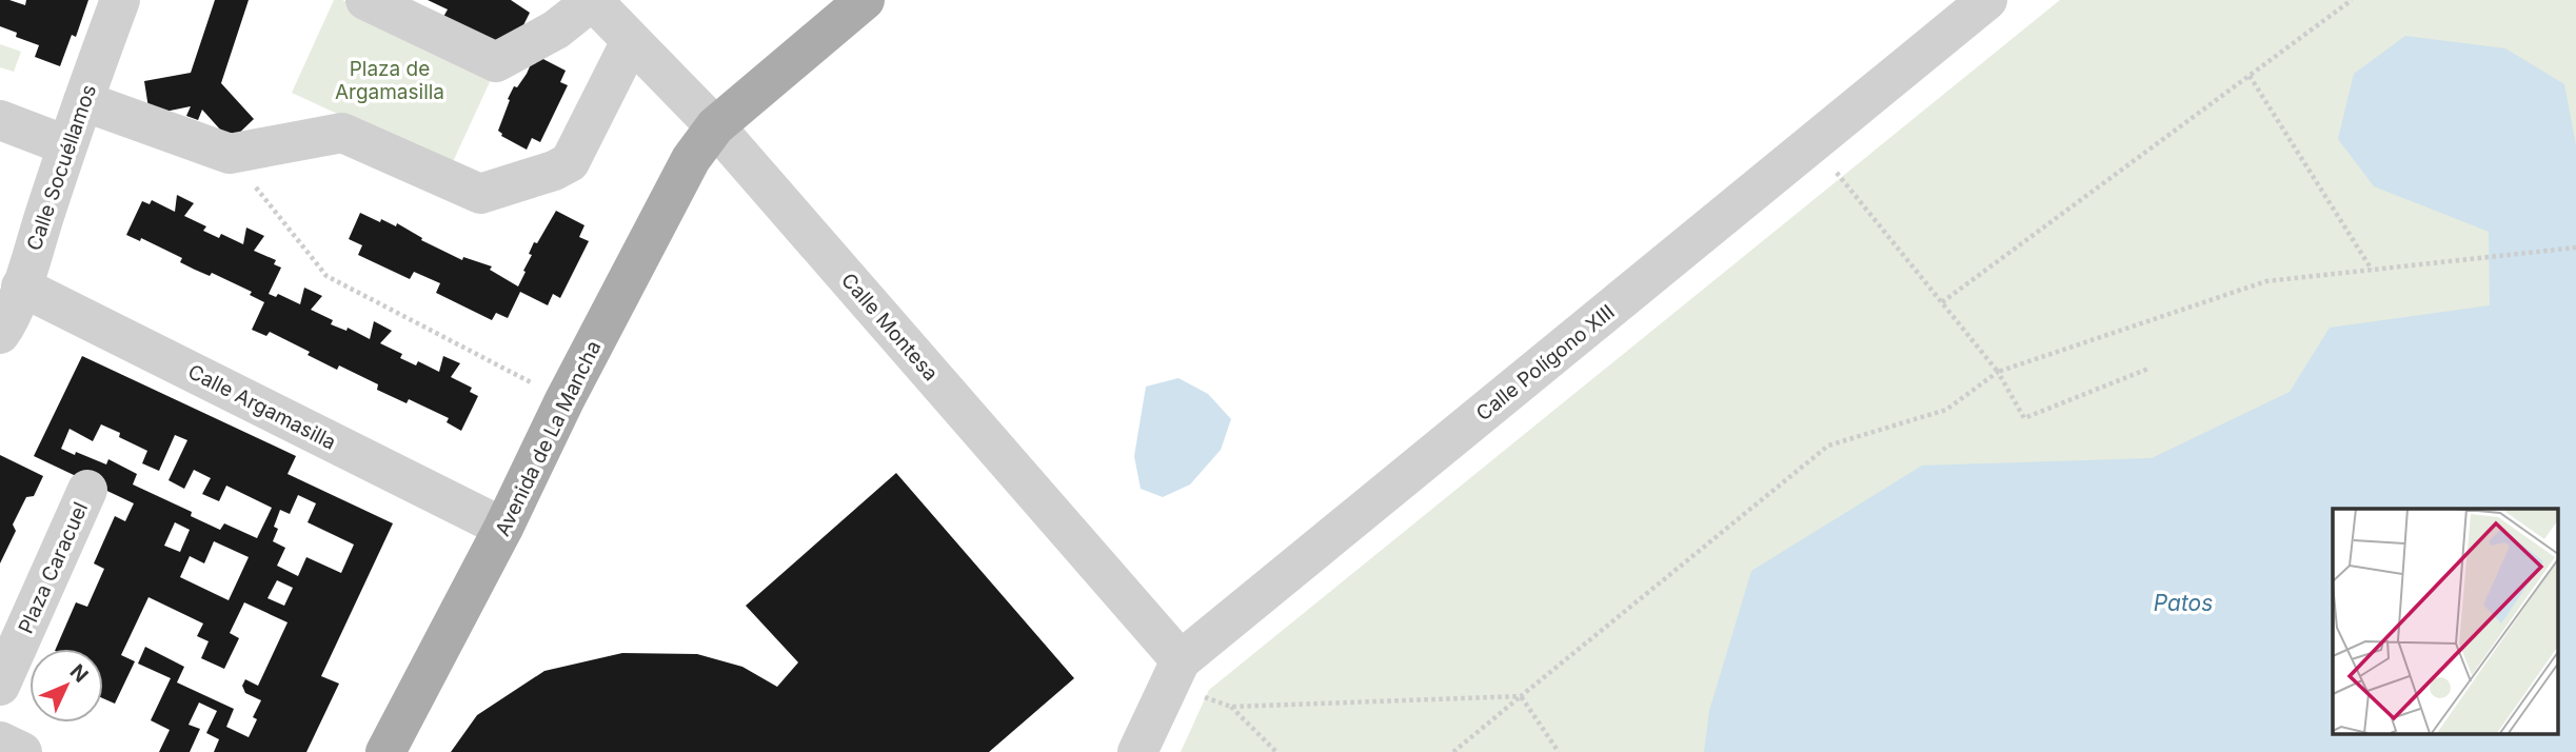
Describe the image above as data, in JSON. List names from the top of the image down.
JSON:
{
  "streets": {
    "main road": ["Avenida de La Mancha"],
    "street": [
      "Calle Socuéllamos",
      "Calle Montesa",
      "Calle Polígono XIII",
      "Calle Argamasilla",
      "Plaza Caracuel"
    ]
  },
  "crossings": [
    ["Calle Socuéllamos", "Calle Argamasilla"],
    ["Calle Montesa", "Calle Polígono XIII"],
    ["Calle Montesa", "Avenida de La Mancha"],
    ["Calle Argamasilla", "Avenida de La Mancha"]
  ],
  "water": ["Patos"],
  "parks": ["Plaza de Argamasilla"],
  "north": "top right"
}
